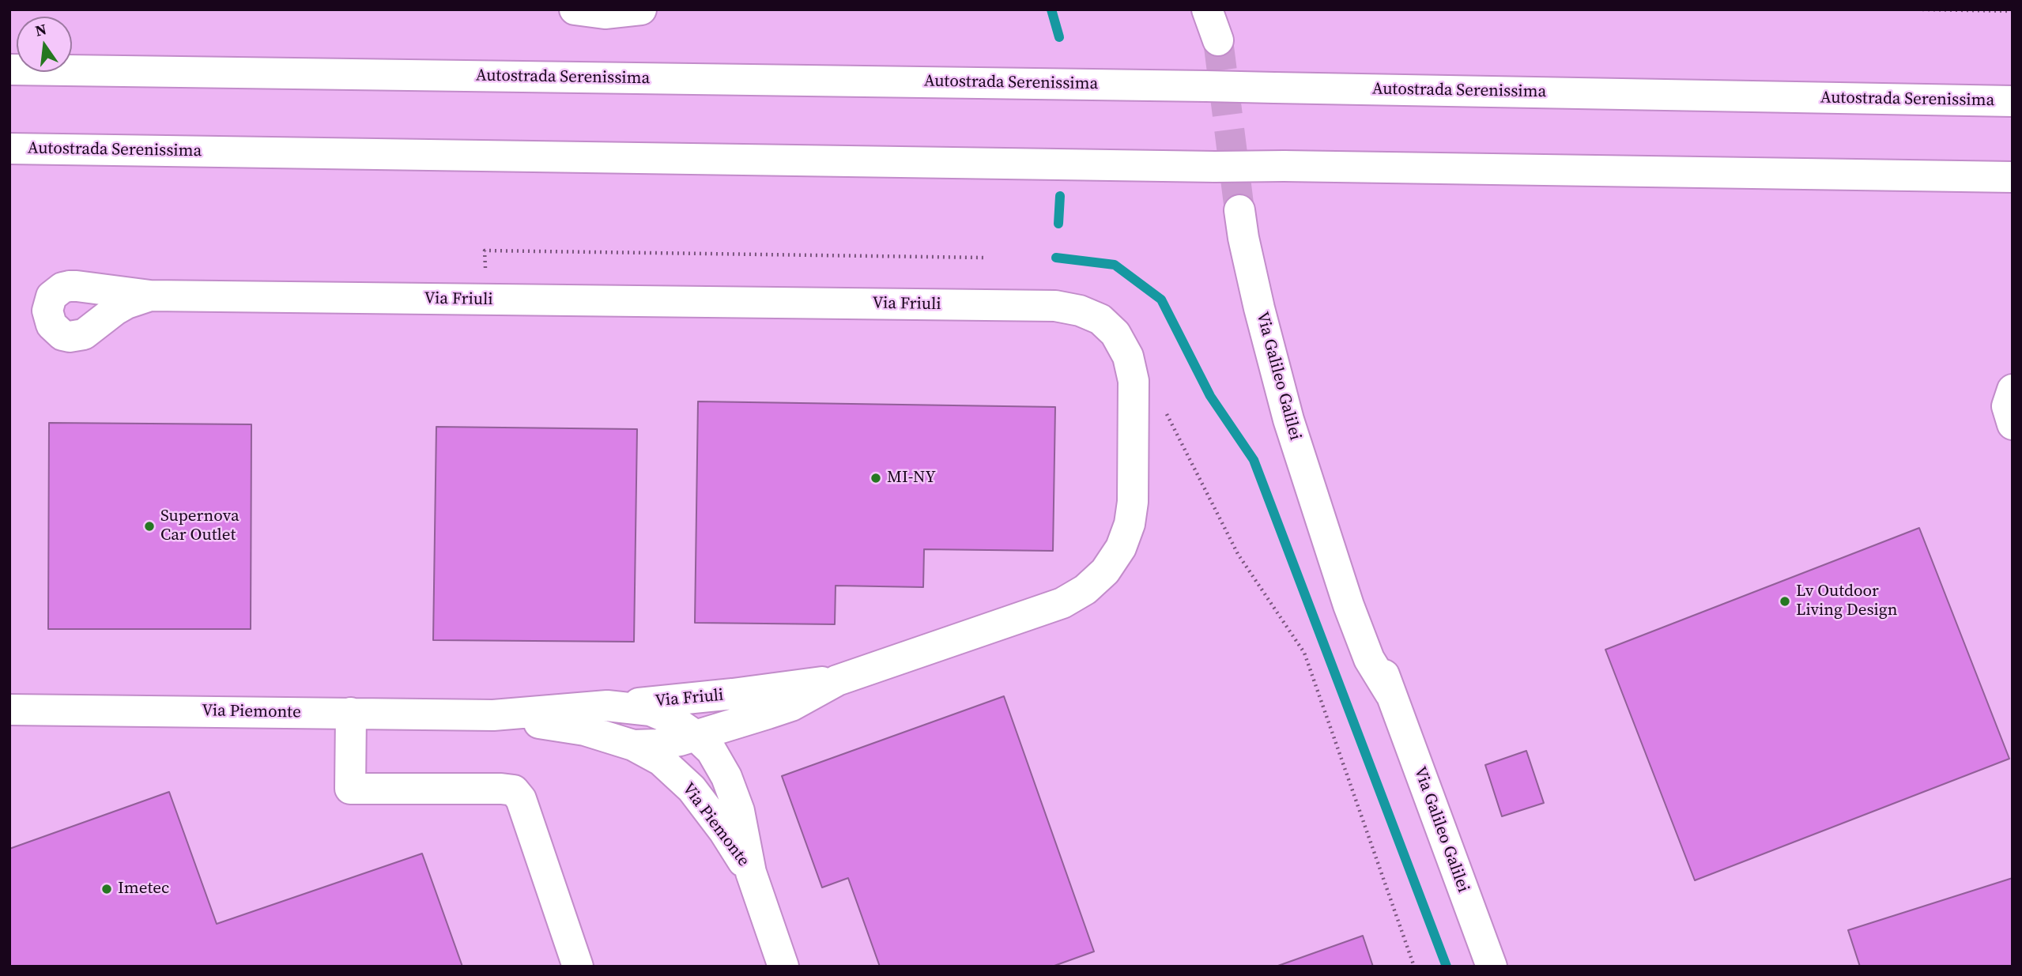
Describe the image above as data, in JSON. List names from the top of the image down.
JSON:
{
  "streets": {
    "main road": [
      "Autostrada Serenissima",
      "Via Friuli",
      "Via Galileo Galilei",
      "Via Piemonte"
    ]
  },
  "crossings": [
    ["Via Friuli", "Via Piemonte"]
  ],
  "places": [
    "MI-NY",
    "Supernova Car Outlet",
    "Lv Outdoor Living Design",
    "Imetec"
  ],
  "north": "top"
}
